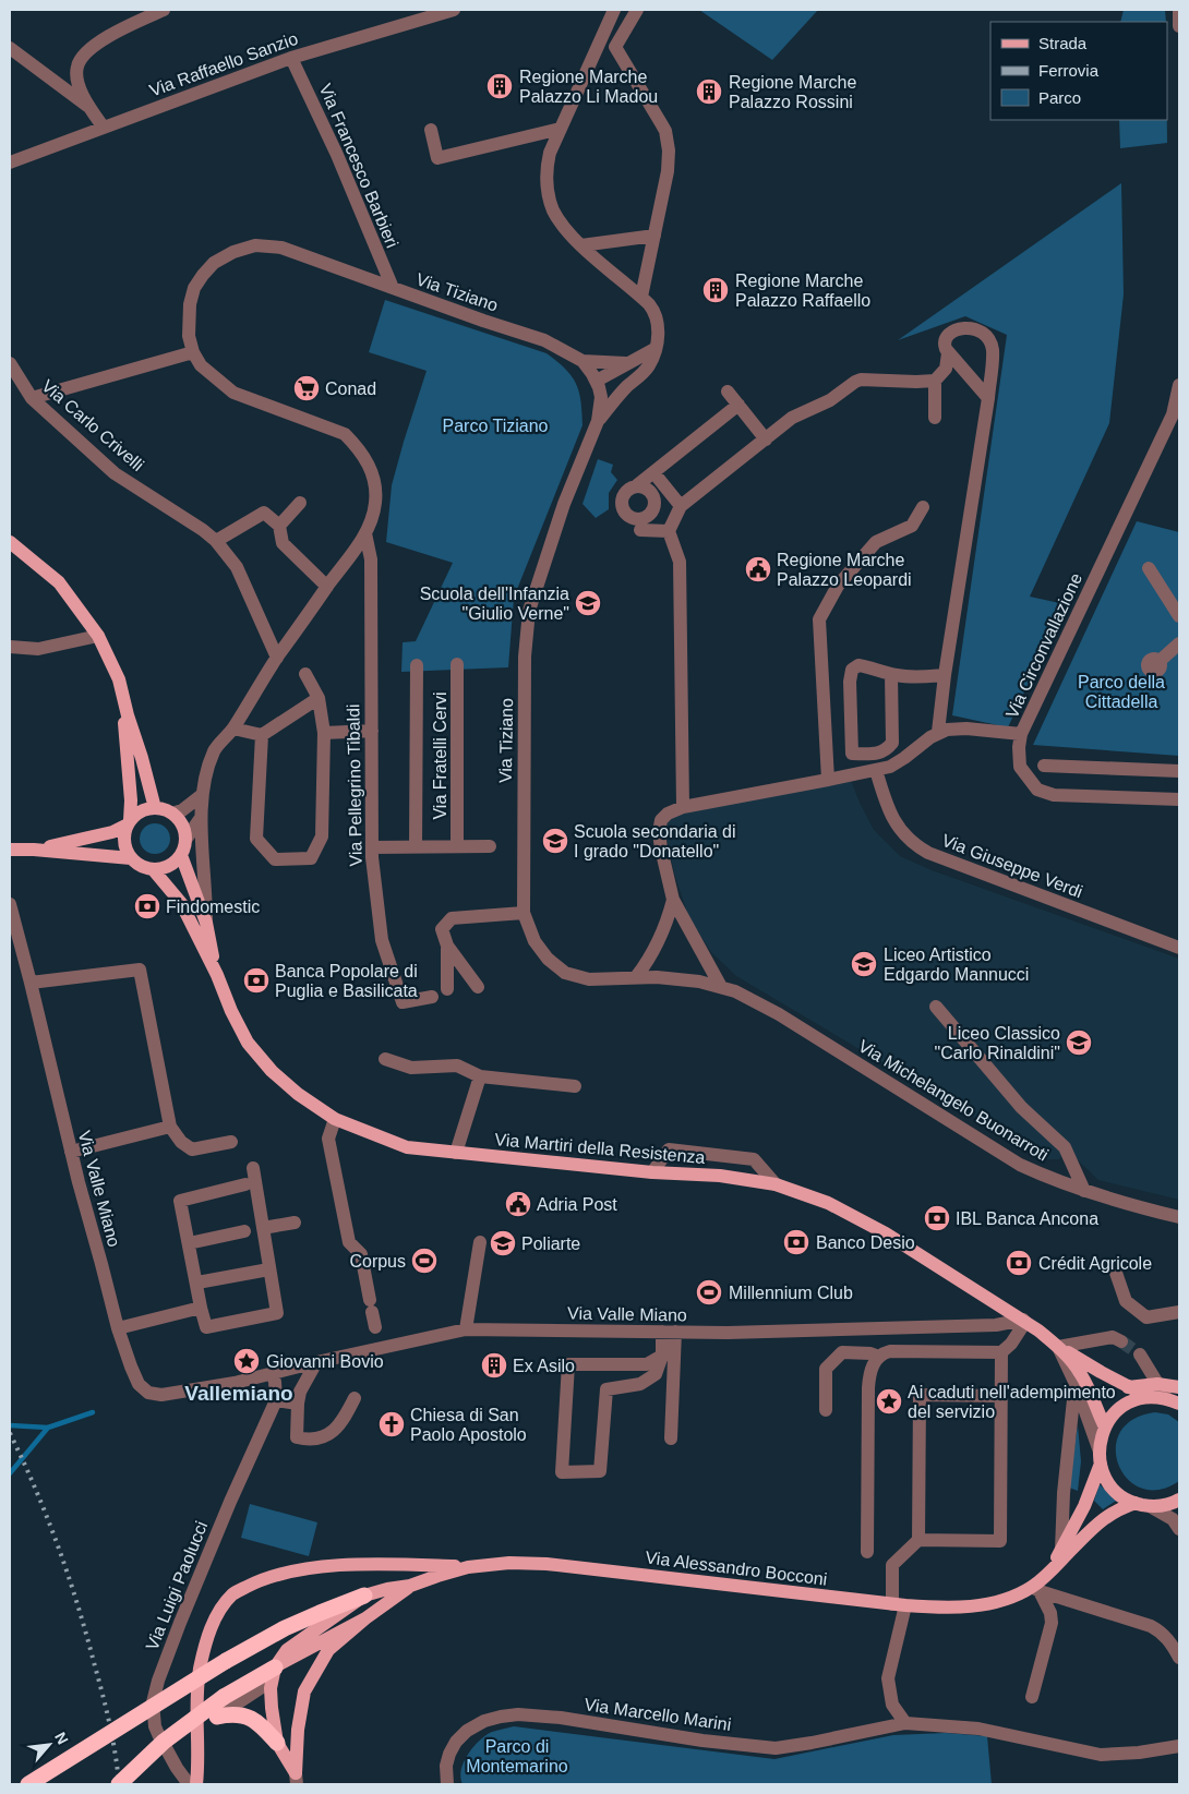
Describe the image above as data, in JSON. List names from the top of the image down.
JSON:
{
  "streets": {
    "main road": ["Via Martiri della Resistenza", "Via Alessandro Bocconi"],
    "street": [
      "Via Raffaello Sanzio",
      "Via Francesco Barbieri",
      "Via Tiziano",
      "Via Carlo Crivelli",
      "Via Circonvallazione",
      "Via Fratelli Cervi",
      "Via Pellegrino Tibaldi",
      "Via Giuseppe Verdi",
      "Via Michelangelo Buonarroti",
      "Via Valle Miano",
      "Via Luigi Paolucci",
      "Via Marcello Marini"
    ]
  },
  "crossings": [
    ["Via Raffaello Sanzio", "Via Francesco Barbieri"],
    ["Via Francesco Barbieri", "Via Tiziano"],
    ["Via Tiziano", "Via Carlo Crivelli"],
    ["Via Tiziano", "Via Pellegrino Tibaldi"],
    ["Via Tiziano", "Via Michelangelo Buonarroti"],
    ["Via Tiziano", "Via Martiri della Resistenza"],
    ["Via Martiri della Resistenza", "Via Valle Miano"]
  ],
  "districts": ["Vallemiano"],
  "parks": ["Parco Tiziano", "Parco della Cittadella", "Parco di Montemarino"],
  "places": {
    "building": [
      "Regione Marche Palazzo Li Madou",
      "Regione Marche Palazzo Rossini",
      "Regione Marche Palazzo Raffaello",
      "Ex Asilo"
    ],
    "supermarket": ["Conad"],
    "public building": ["Regione Marche Palazzo Leopardi", "Adria Post"],
    "school or university": [
      "Scuola dell'Infanzia \"Giulio Verne\"",
      "Scuola secondaria di I grado \"Donatello\"",
      "Liceo Artistico Edgardo Mannucci",
      "Liceo Classico \"Carlo Rinaldini\"",
      "Poliarte"
    ],
    "bank": [
      "Findomestic",
      "Banca Popolare di Puglia e Basilicata",
      "IBL Banca Ancona",
      "Banco Desio",
      "Crédit Agricole"
    ],
    "sports": ["Corpus", "Millennium Club"],
    "place": ["Giovanni Bovio", "Ai caduti nell'adempimento del servizio"],
    "church": ["Chiesa di San Paolo Apostolo"]
  },
  "legend": ["Strada", "Ferrovia", "Parco"],
  "north": "top right"
}
